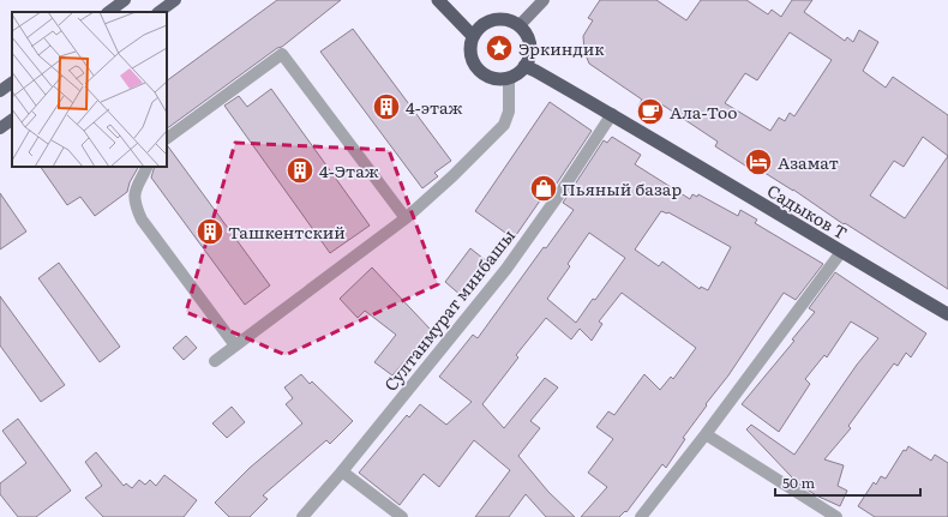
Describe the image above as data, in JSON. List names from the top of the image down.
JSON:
{
  "streets": {
    "highway": ["Садыков Т"],
    "street": ["Султанмурат минбашы"]
  },
  "crossings": [
    ["Садыков Т", "Султанмурат минбашы"]
  ],
  "places": {
    "place": ["Эркиндик"],
    "building": ["4-этаж", "4-Этаж", "Ташкентский"],
    "cafe": ["Ала-Тоо"],
    "hotel": ["Азамат"],
    "shop": ["Пьяный базар"]
  },
  "scale_bar": "50 m"
}
